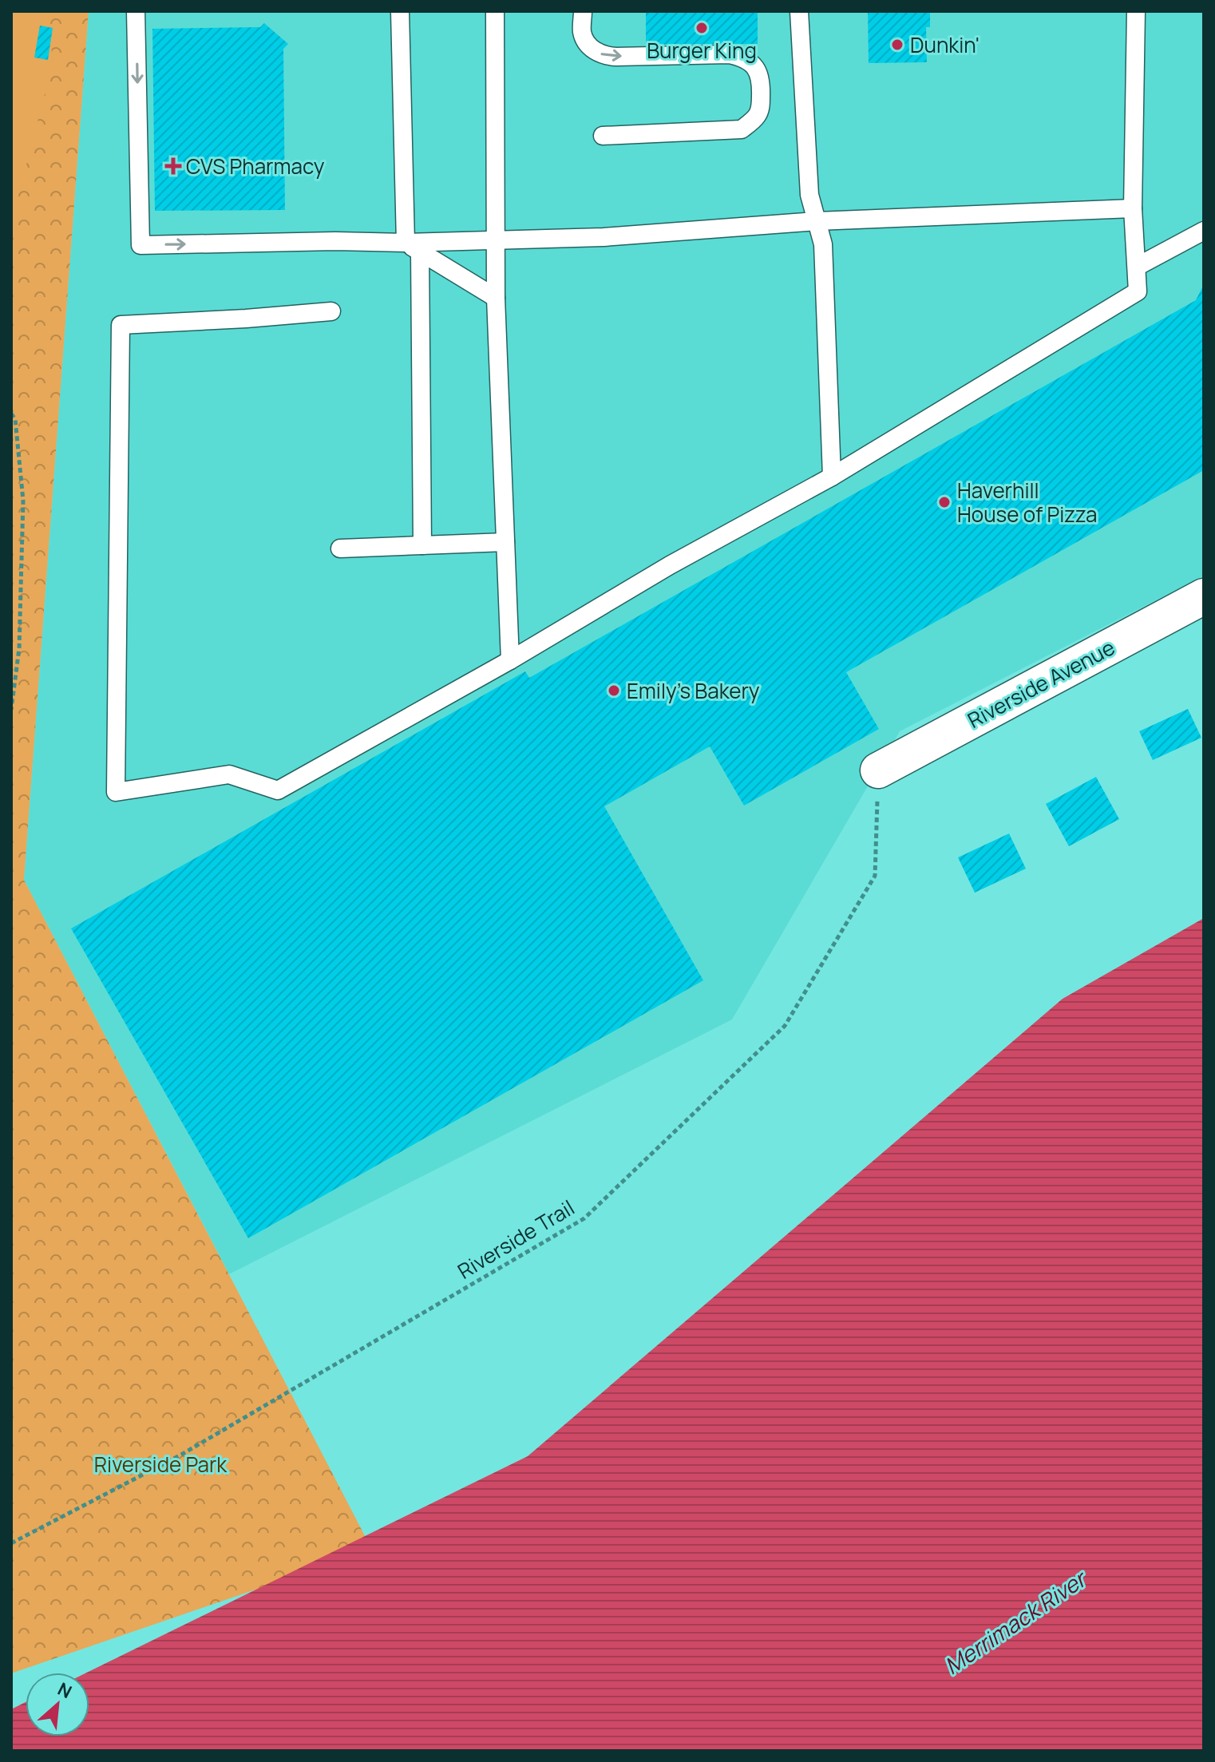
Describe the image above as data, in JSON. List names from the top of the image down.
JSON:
{
  "streets": {
    "street": ["Riverside Avenue"],
    "path": ["Riverside Trail"]
  },
  "crossings": [
    ["Riverside Avenue", "Riverside Trail"]
  ],
  "water": ["Merrimack River"],
  "parks": ["Riverside Park"],
  "places": {
    "other": [
      "Burger King",
      "Dunkin'",
      "Haverhill House of Pizza",
      "Emily's Bakery"
    ],
    "health": ["CVS Pharmacy"]
  },
  "north": "top right"
}
